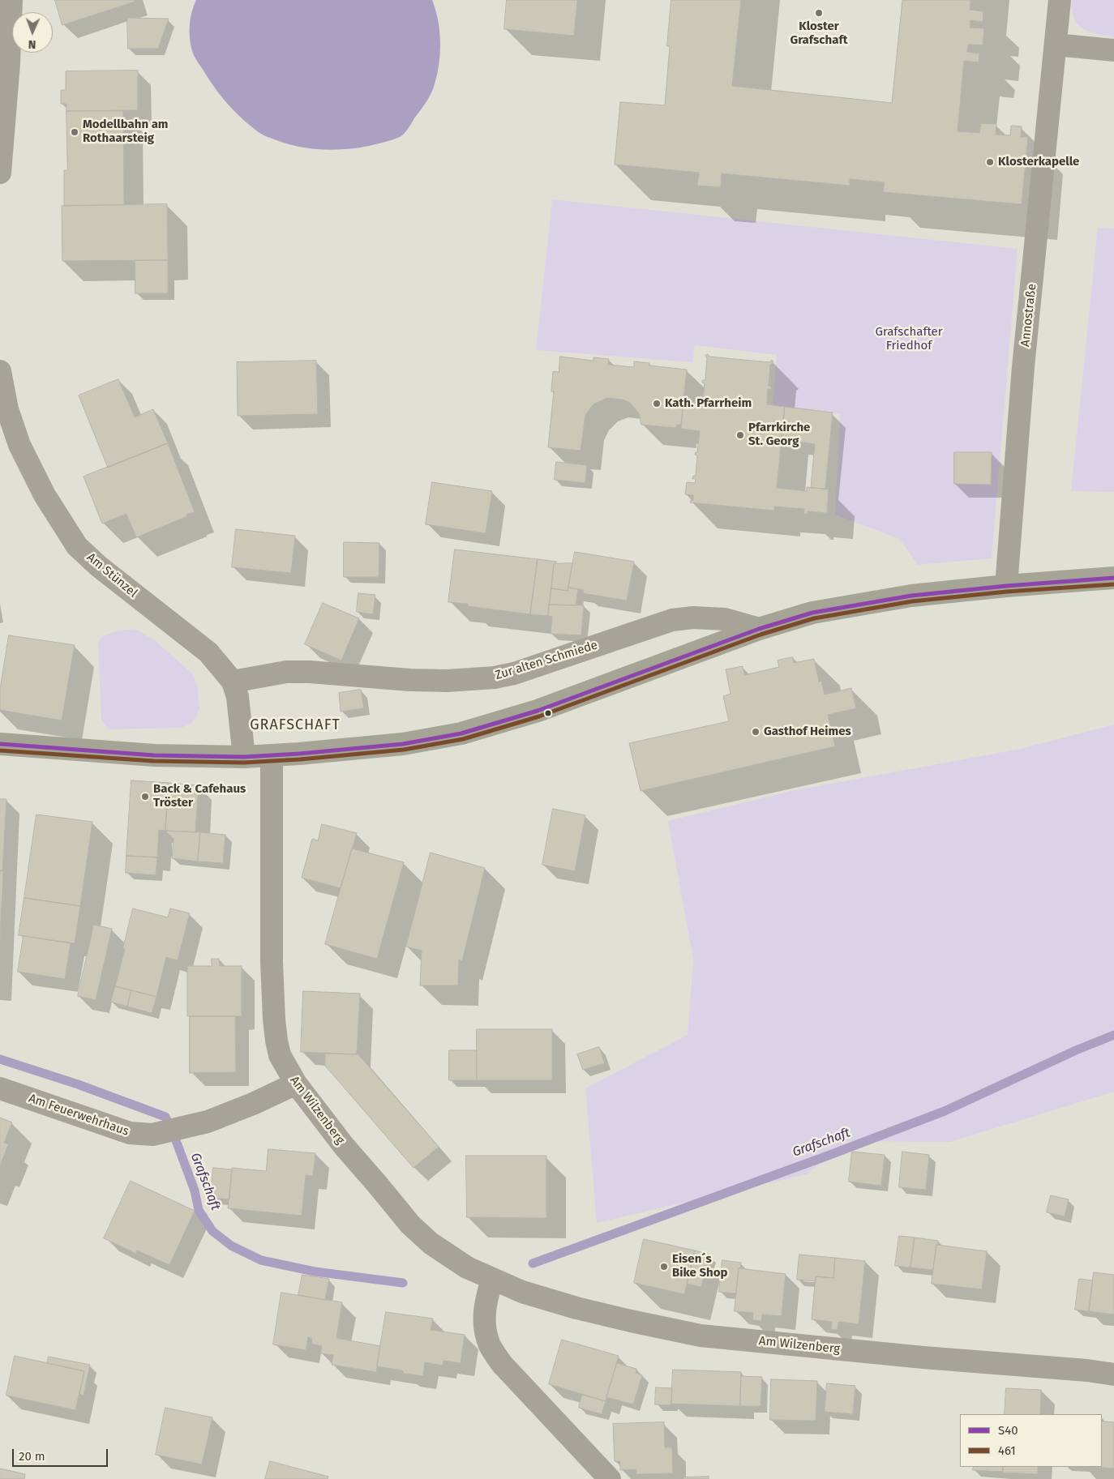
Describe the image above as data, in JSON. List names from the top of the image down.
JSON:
{
  "streets": {
    "street": [
      "Annostraße",
      "Am Stünzel",
      "Zur alten Schmiede",
      "Am Wilzenberg",
      "Am Feuerwehrhaus"
    ]
  },
  "crossings": [
    ["Am Stünzel", "Zur alten Schmiede"],
    ["Am Wilzenberg", "Am Feuerwehrhaus"]
  ],
  "districts": ["GRAFSCHAFT"],
  "water": ["Grafschaft"],
  "parks": ["Grafschafter Friedhof"],
  "places": [
    "Kloster Grafschaft",
    "Modellbahn am Rothaarsteig",
    "Klosterkapelle",
    "Kath. Pfarrheim",
    "Pfarrkirche St. Georg",
    "Gasthof Heimes",
    "Back & Cafehaus Tröster",
    "Eisen´s Bike Shop"
  ],
  "lines": ["transit line S40", "transit line 461"],
  "legend": ["S40", "461"],
  "scale_bar": "20 m",
  "north": "bottom"
}
